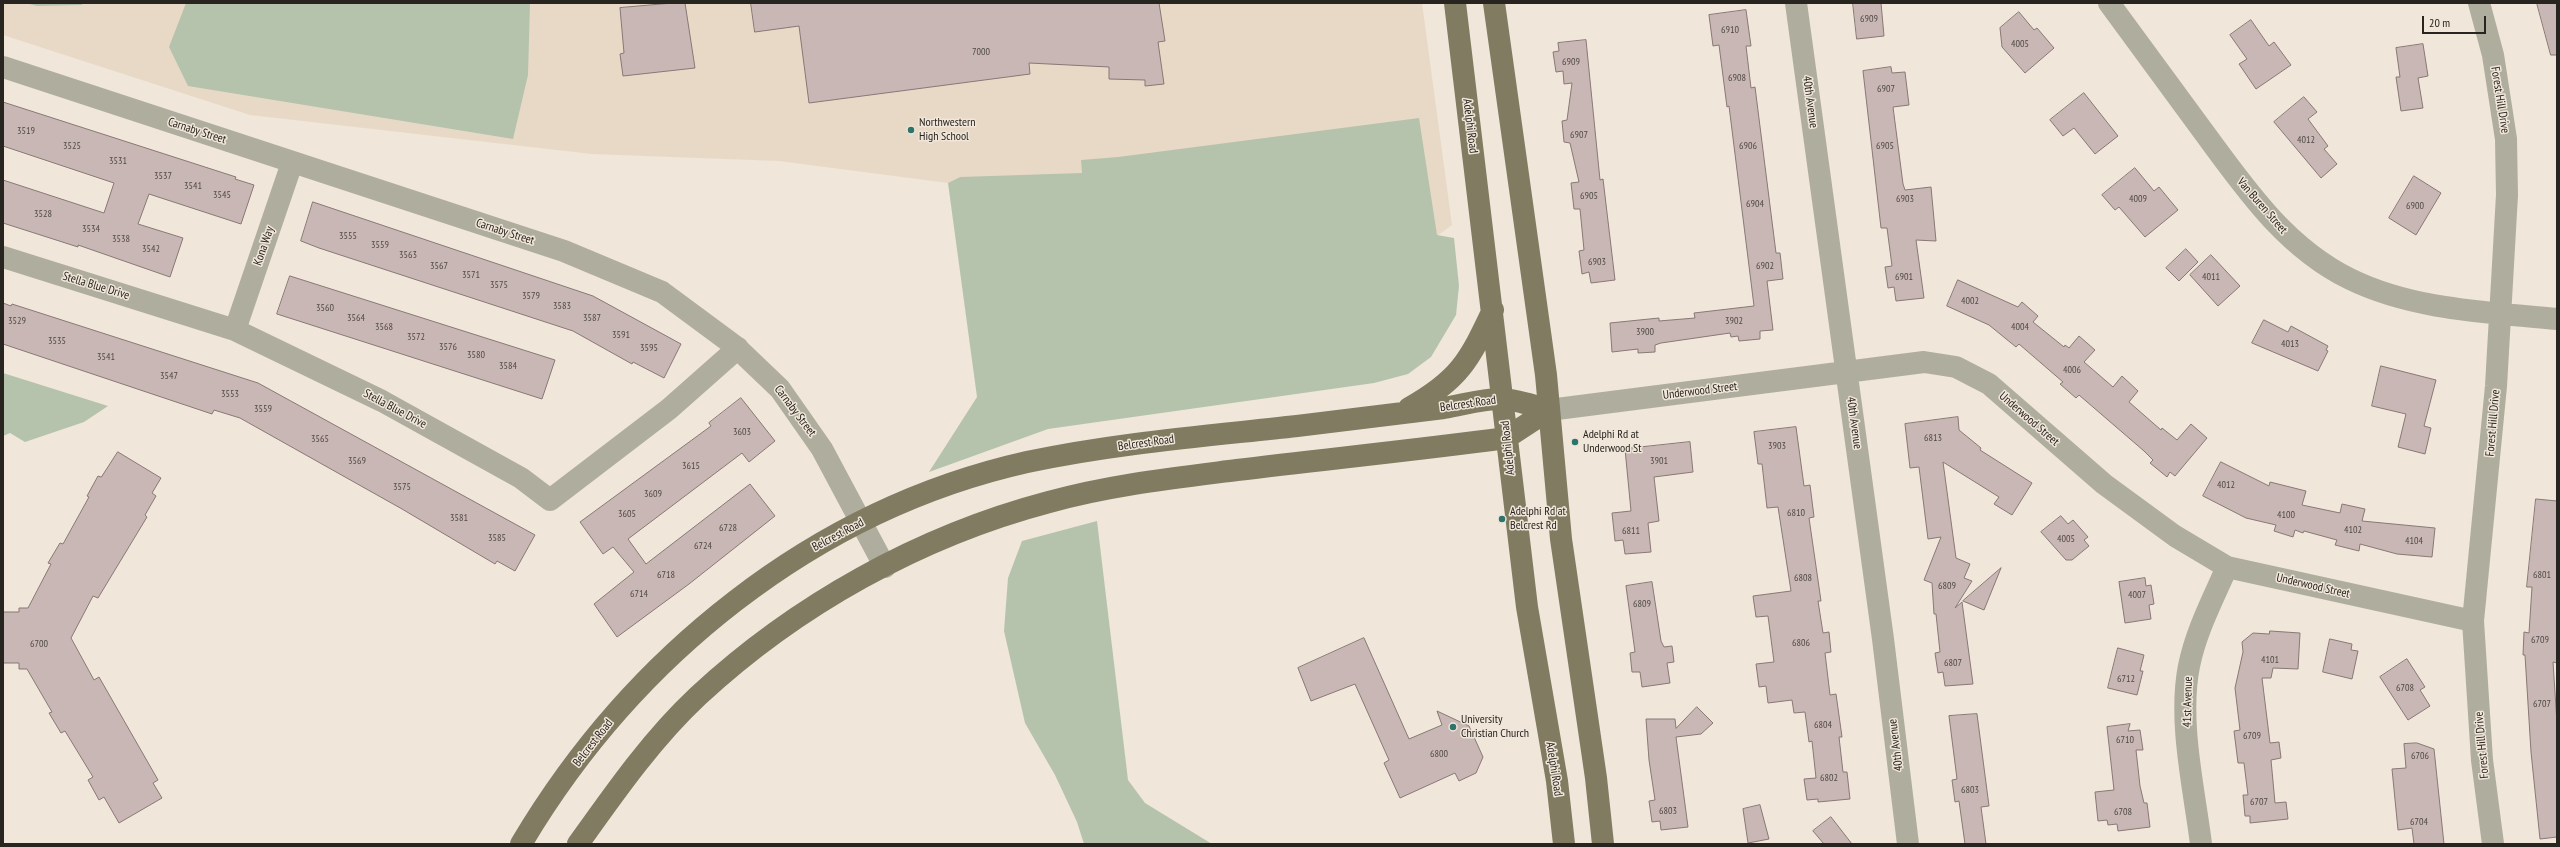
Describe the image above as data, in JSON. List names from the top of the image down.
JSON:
{
  "streets": {
    "main road": ["Adelphi Road", "Belcrest Road"],
    "street": [
      "Forest Hill Drive",
      "40th Avenue",
      "Carnaby Street",
      "Van Buren Street",
      "Kona Way",
      "Stella Blue Drive",
      "Underwood Street",
      "41st Avenue"
    ]
  },
  "crossings": [
    ["Forest Hill Drive", "Van Buren Street"],
    ["Forest Hill Drive", "Underwood Street"],
    ["40th Avenue", "Underwood Street"],
    ["Adelphi Road", "Belcrest Road"],
    ["Carnaby Street", "Kona Way"],
    ["Carnaby Street", "Stella Blue Drive"],
    ["Carnaby Street", "Belcrest Road"],
    ["Kona Way", "Stella Blue Drive"],
    ["Underwood Street", "Belcrest Road"],
    ["Underwood Street", "41st Avenue"]
  ],
  "places": [
    "Northwestern High School",
    "Adelphi Rd at Underwood St",
    "Adelphi Rd at Belcrest Rd",
    "University Christian Church"
  ],
  "house_numbers": [
    "6909",
    "6910",
    "4005",
    "7000",
    "6909",
    "6908",
    "6907",
    "3519",
    "6907",
    "4012",
    "3525",
    "6906",
    "6905",
    "3531",
    "3537",
    "3541",
    "3545",
    "6905",
    "6903",
    "4009",
    "6904",
    "6900",
    "3528",
    "3534",
    "3555",
    "3538",
    "3559",
    "3542",
    "3563",
    "6903",
    "3567",
    "6902",
    "3571",
    "6901",
    "4011",
    "3575",
    "3579",
    "4002",
    "3583",
    "3560",
    "3564",
    "3587",
    "3529",
    "3902",
    "3568",
    "4004",
    "3900",
    "3591",
    "3572",
    "3535",
    "4013",
    "3576",
    "3595",
    "3580",
    "3541",
    "3584",
    "4006",
    "3547",
    "3553",
    "3559",
    "3603",
    "6813",
    "3565",
    "3903",
    "3569",
    "3901",
    "3615",
    "4012",
    "3575",
    "3609",
    "6810",
    "3605",
    "4100",
    "3581",
    "6728",
    "4102",
    "6811",
    "3585",
    "4005",
    "4104",
    "6724",
    "6718",
    "6801",
    "6808",
    "6809",
    "6714",
    "4007",
    "6809",
    "6709",
    "6806",
    "6700",
    "4101",
    "6807",
    "6712",
    "6708",
    "6707",
    "6804",
    "6709",
    "6710",
    "6800",
    "6706",
    "6802",
    "6803",
    "6707",
    "6803",
    "6708",
    "6704"
  ],
  "scale_bar": "20 m"
}
